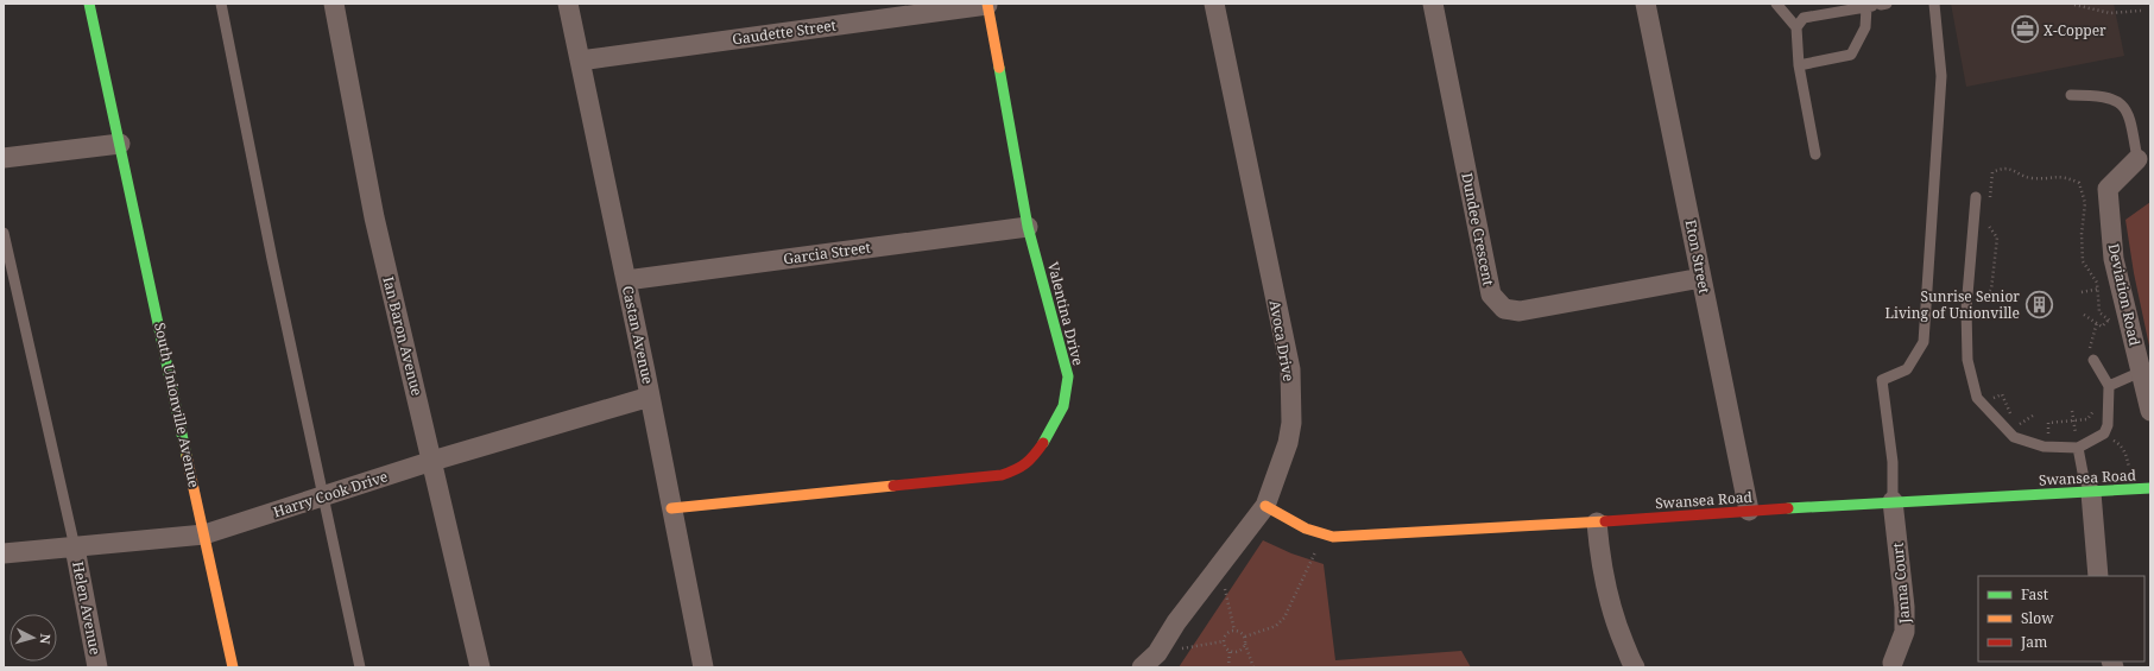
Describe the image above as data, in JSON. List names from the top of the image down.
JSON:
{
  "streets": {
    "street": [
      "Gaudette Street",
      "Dundee Crescent",
      "Garcia Street",
      "Eton Street",
      "Deviation Road",
      "Valentina Drive",
      "Castan Avenue",
      "Ian Baron Avenue",
      "Avoca Drive",
      "South Unionville Avenue",
      "Swansea Road",
      "Harry Cook Drive",
      "Janna Court",
      "Helen Avenue"
    ]
  },
  "crossings": [
    ["Gaudette Street", "Valentina Drive"],
    ["Gaudette Street", "Castan Avenue"],
    ["Dundee Crescent", "Eton Street"],
    ["Garcia Street", "Valentina Drive"],
    ["Garcia Street", "Castan Avenue"],
    ["Eton Street", "Swansea Road"],
    ["Valentina Drive", "Castan Avenue"],
    ["Castan Avenue", "Harry Cook Drive"],
    ["Ian Baron Avenue", "Harry Cook Drive"],
    ["Avoca Drive", "Swansea Road"],
    ["South Unionville Avenue", "Harry Cook Drive"],
    ["Swansea Road", "Janna Court"],
    ["Harry Cook Drive", "Helen Avenue"]
  ],
  "places": {
    "office": ["X-Copper"],
    "building": ["Sunrise Senior Living of Unionville"]
  },
  "legend": ["Fast", "Slow", "Jam"],
  "north": "right"
}
